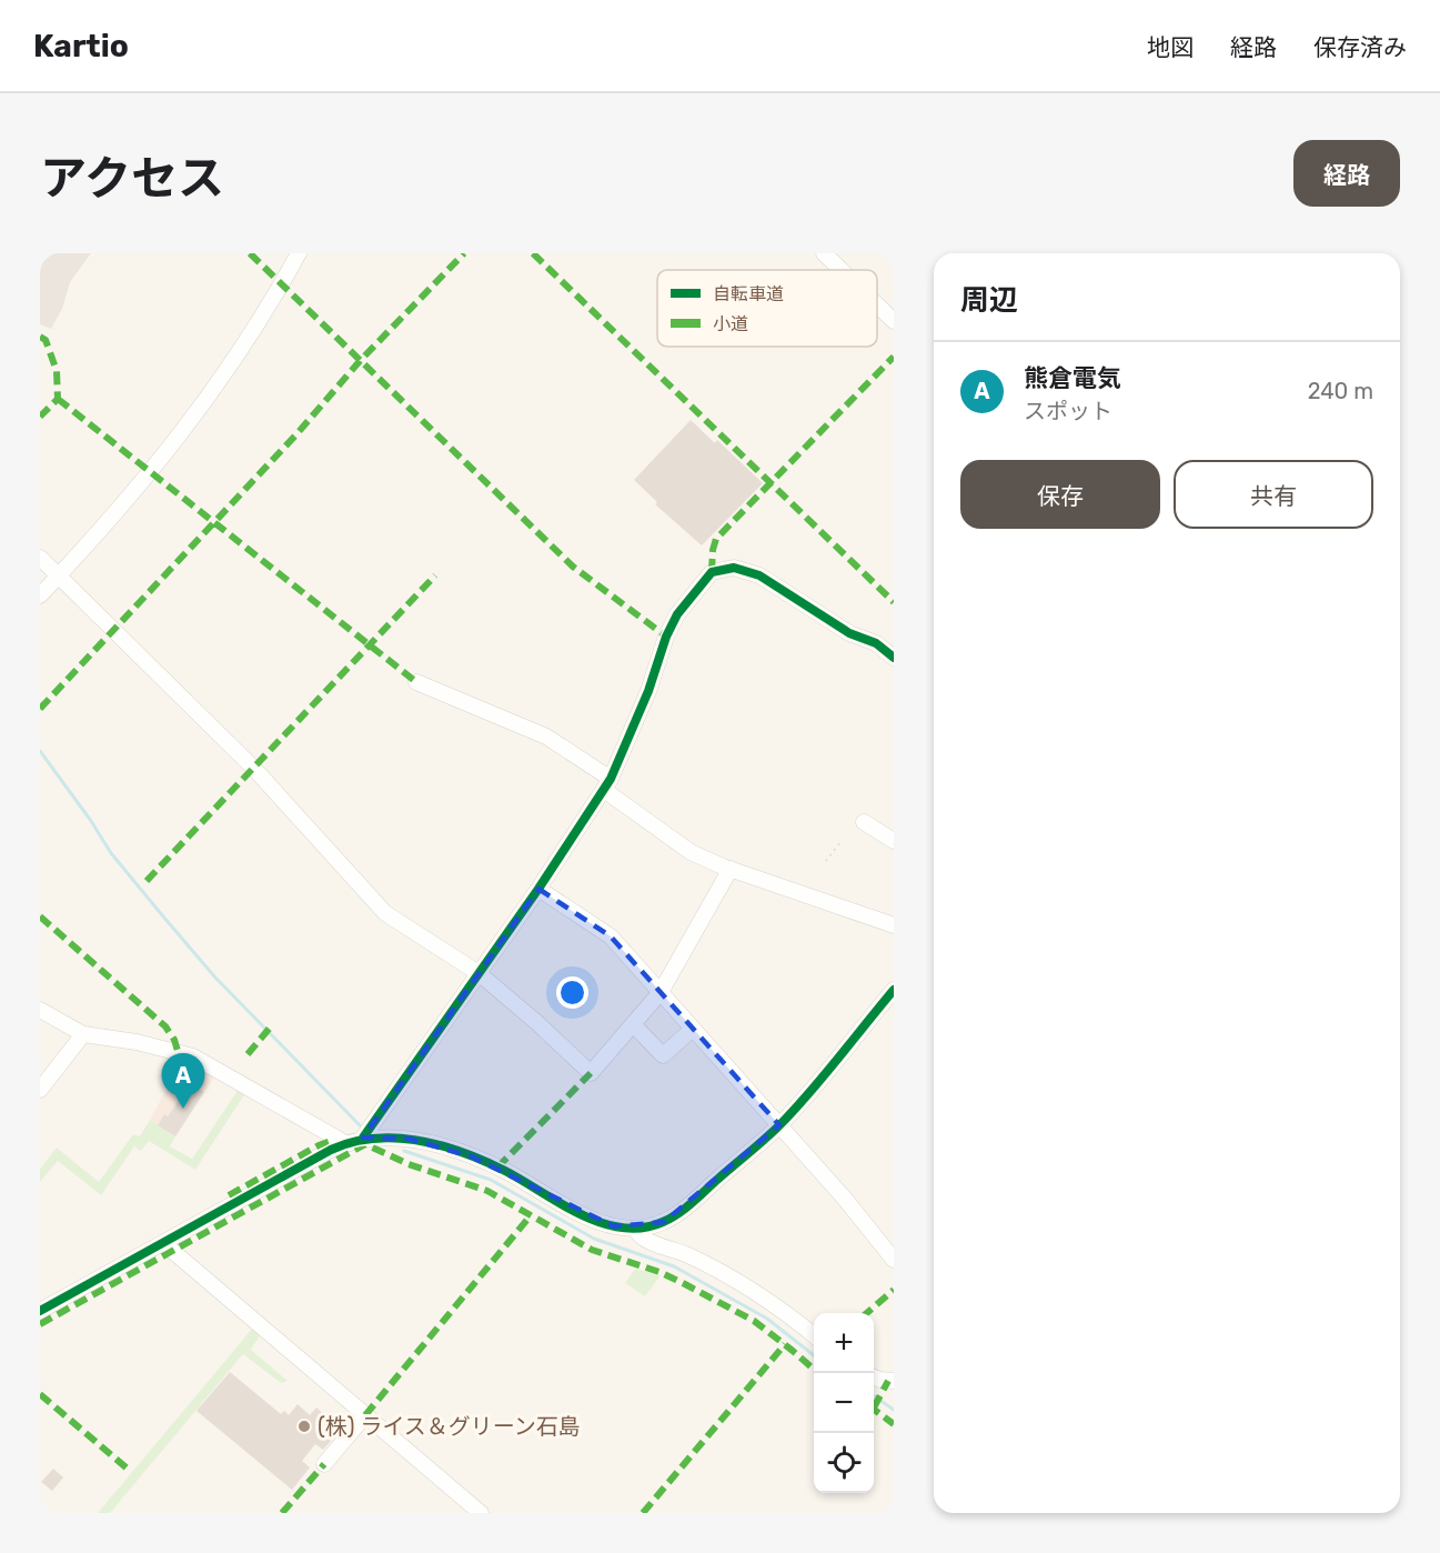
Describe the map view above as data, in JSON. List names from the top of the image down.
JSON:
{
  "places": ["(株) ライス＆グリーン石島"],
  "legend": ["自転車道", "小道"],
  "page": {
    "header": "Kartio",
    "nav": ["地図", "経路", "保存済み"],
    "title": "アクセス",
    "buttons": [
      "経路",
      ["保存", "共有"]
    ],
    "heading": "周辺",
    "list": [
      {
        "mark": "A",
        "name": "熊倉電気",
        "note": "スポット",
        "value": "240 m"
      }
    ],
    "pins": "A",
    "map_buttons": ["+", "−"]
  }
}
